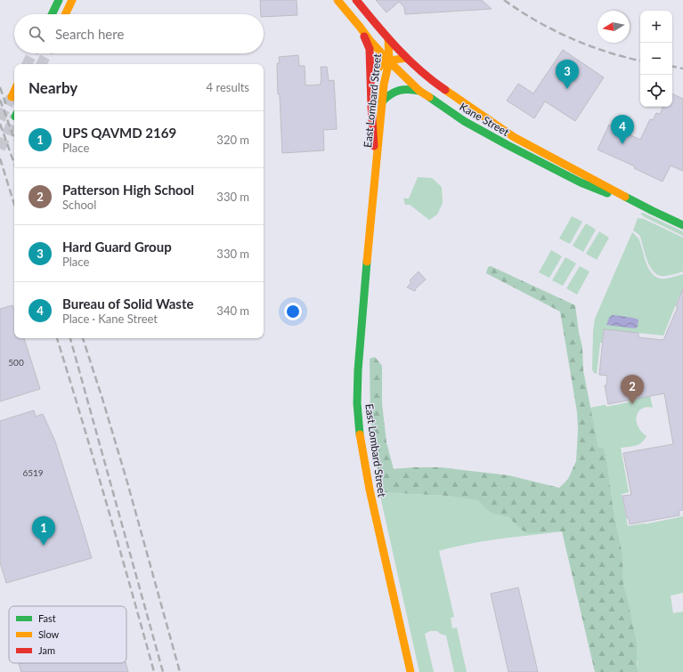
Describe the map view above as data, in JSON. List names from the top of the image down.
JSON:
{
  "streets": {
    "main road": ["East Lombard Street", "Kane Street"]
  },
  "crossings": [
    ["East Lombard Street", "Kane Street"]
  ],
  "house_numbers": ["500", "6519"],
  "legend": ["Fast", "Slow", "Jam"],
  "north": "left",
  "page": {
    "map_buttons": ["+", "−"],
    "search": "Search here",
    "pins": [
      "3",
      "4",
      "2",
      "1"
    ],
    "heading": ["Nearby", "4 results"],
    "list": [
      {
        "mark": "1",
        "name": "UPS QAVMD 2169",
        "note": "Place",
        "value": "320 m"
      },
      {
        "mark": "2",
        "name": "Patterson High School",
        "note": "School",
        "value": "330 m"
      },
      {
        "mark": "3",
        "name": "Hard Guard Group",
        "note": "Place",
        "value": "330 m"
      },
      {
        "mark": "4",
        "name": "Bureau of Solid Waste",
        "note": "Place · Kane Street",
        "value": "340 m"
      }
    ]
  }
}
